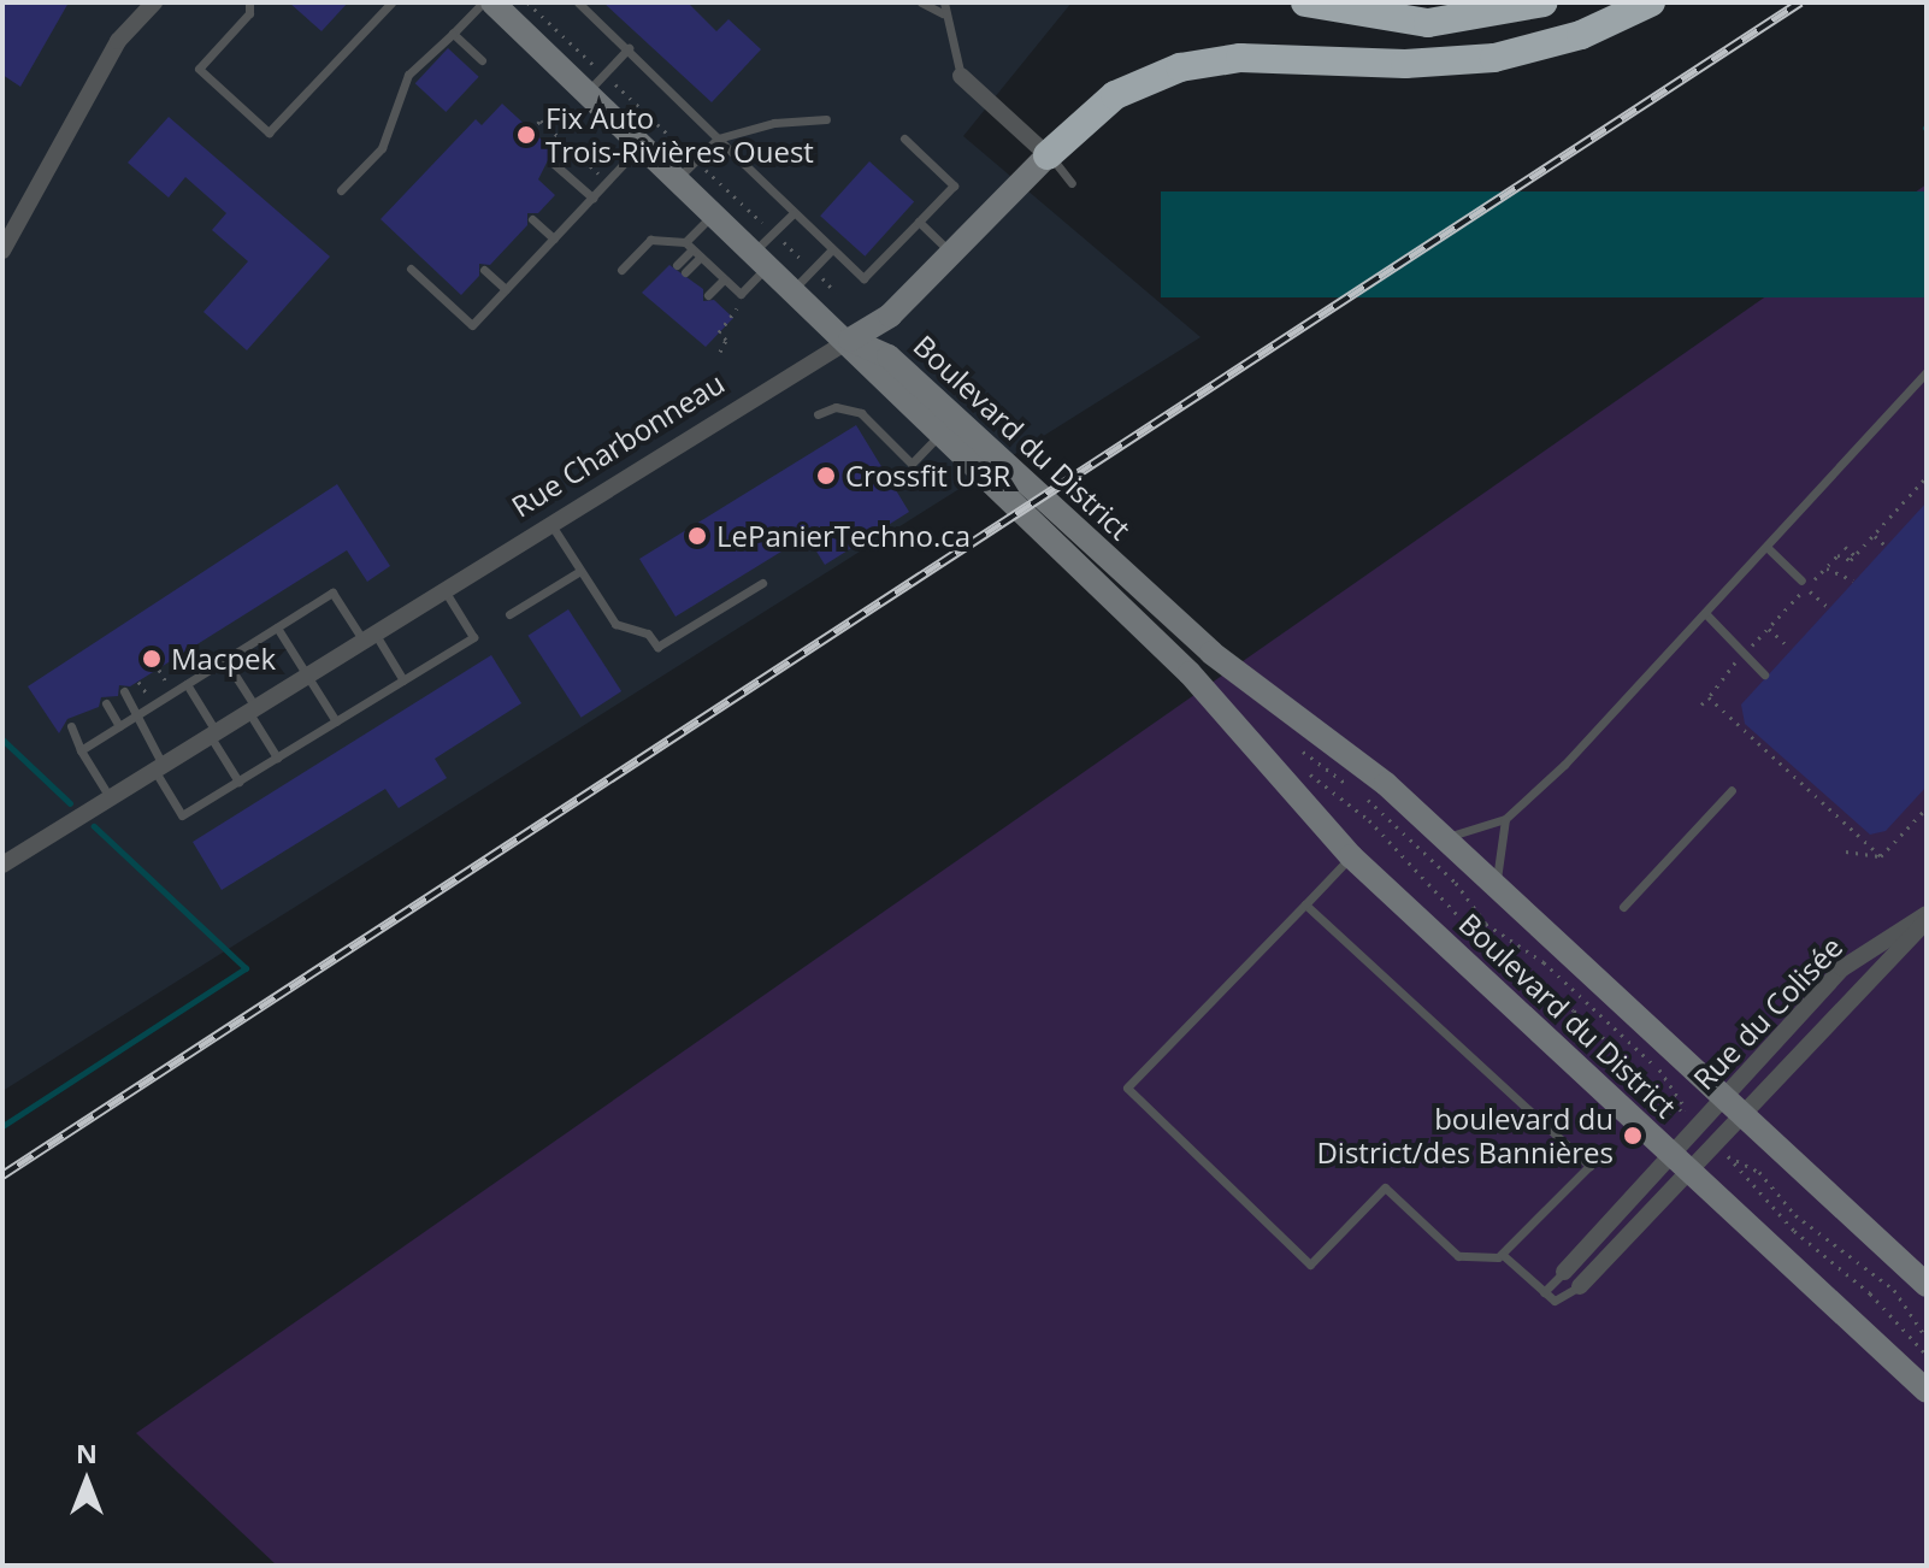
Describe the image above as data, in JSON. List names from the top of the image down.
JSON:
{
  "streets": {
    "street": ["Boulevard du District", "Rue Charbonneau", "Rue du Colisée"]
  },
  "crossings": [
    ["Boulevard du District", "Rue Charbonneau"],
    ["Boulevard du District", "Rue du Colisée"]
  ],
  "places": [
    "Fix Auto Trois-Rivières Ouest",
    "Crossfit U3R",
    "LePanierTechno.ca",
    "Macpek",
    "boulevard du District/des Bannières"
  ],
  "north": "top"
}
